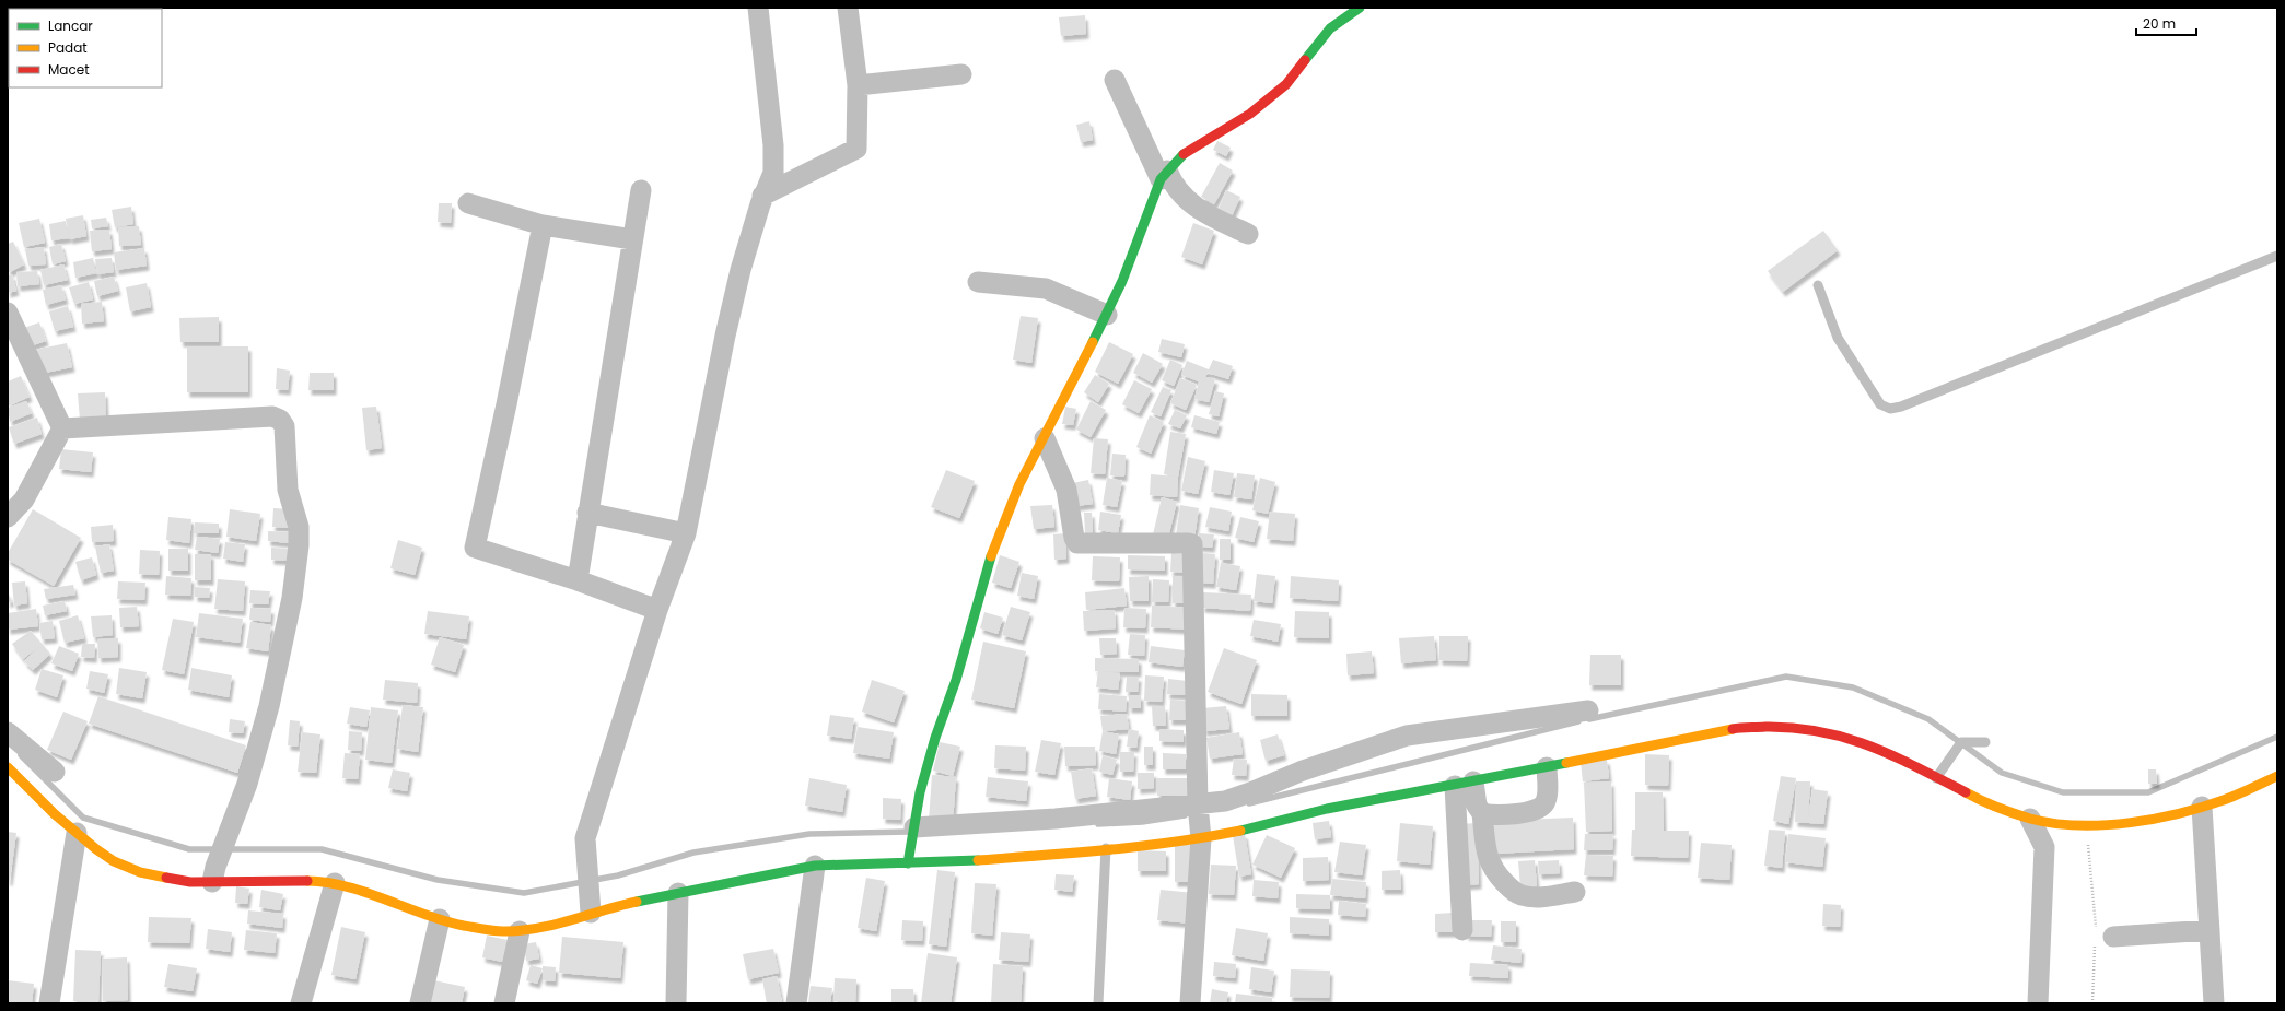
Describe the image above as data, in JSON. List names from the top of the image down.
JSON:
{
  "legend": ["Lancar", "Padat", "Macet"],
  "scale_bar": "20 m"
}
